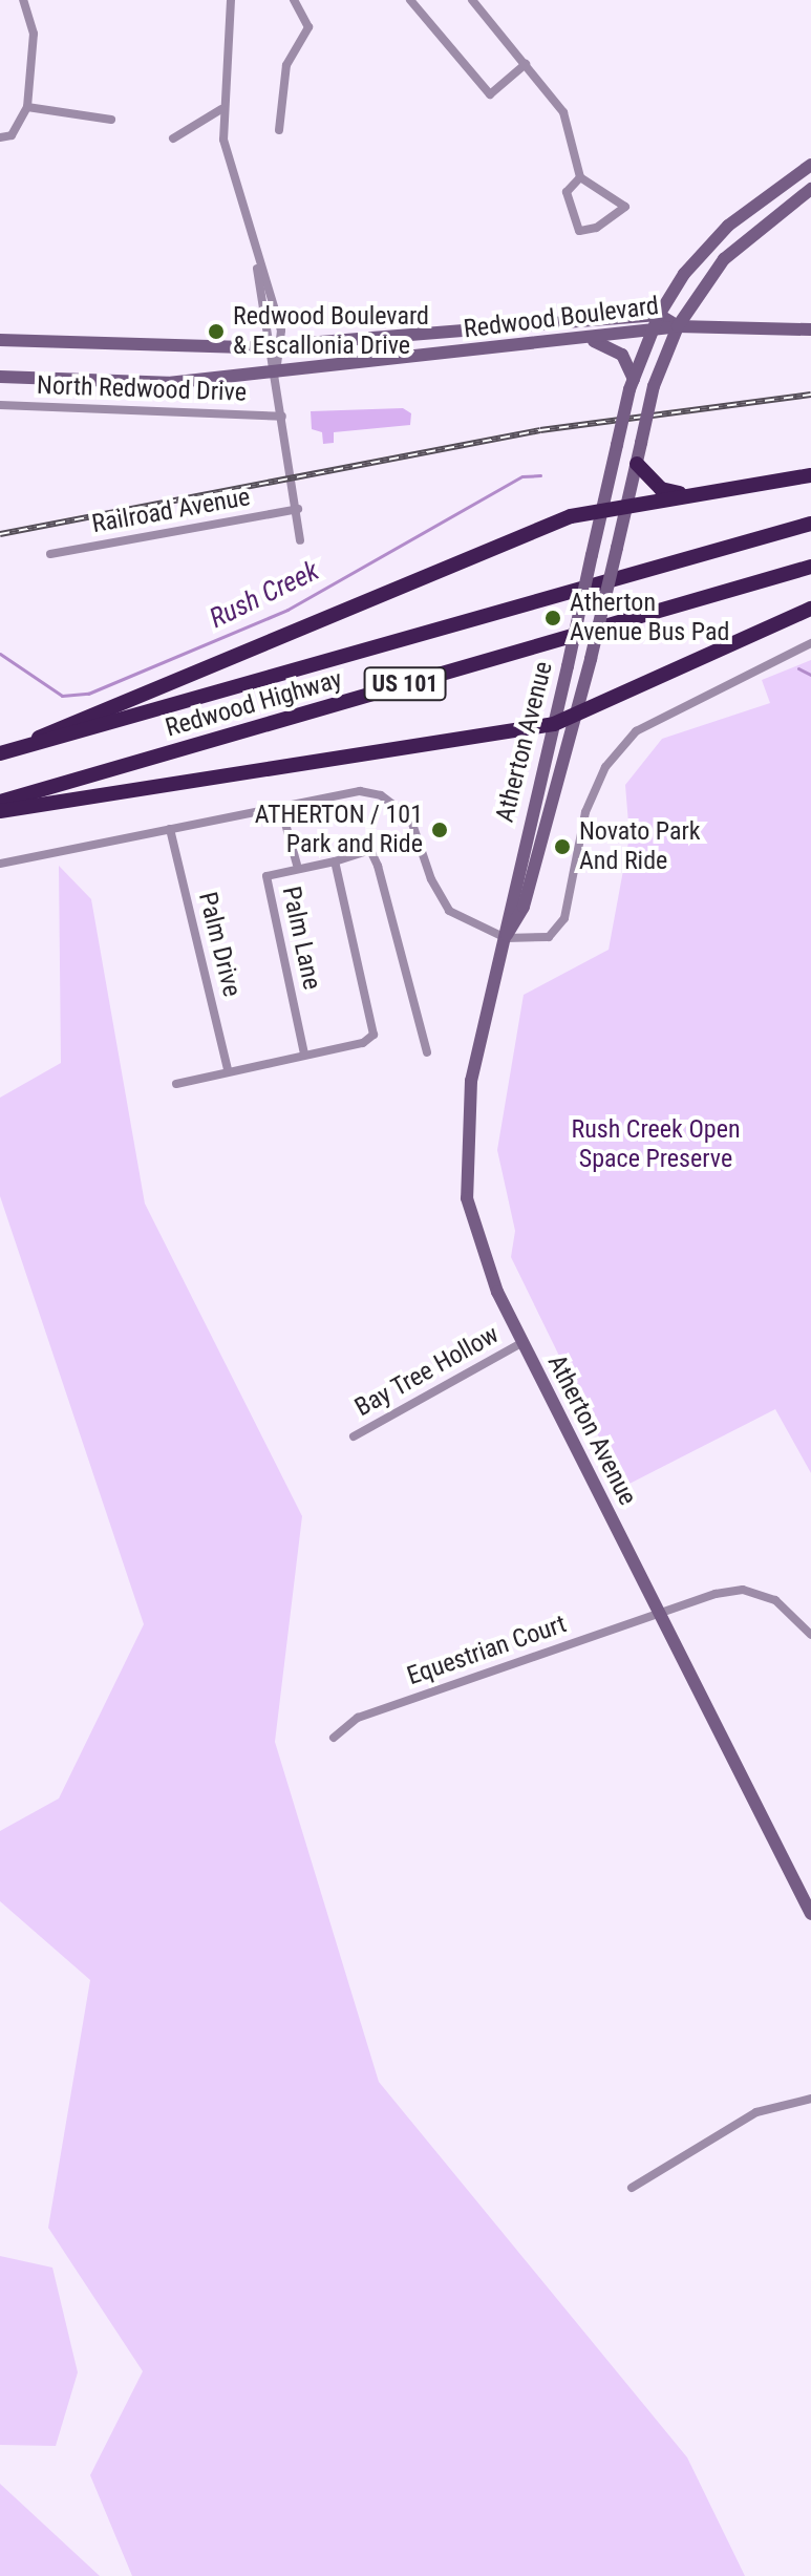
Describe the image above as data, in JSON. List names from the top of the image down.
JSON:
{
  "streets": {
    "highway": ["US 101", "Redwood Highway"],
    "main road": ["Redwood Boulevard", "Atherton Avenue"],
    "street": [
      "North Redwood Drive",
      "Railroad Avenue",
      "Palm Lane",
      "Palm Drive",
      "Bay Tree Hollow",
      "Equestrian Court"
    ]
  },
  "crossings": [
    ["Redwood Boulevard", "Atherton Avenue"],
    ["Atherton Avenue", "Bay Tree Hollow"],
    ["Atherton Avenue", "Equestrian Court"]
  ],
  "water": ["Rush Creek"],
  "parks": ["Rush Creek Open Space Preserve"],
  "places": [
    "Redwood Boulevard & Escallonia Drive",
    "Atherton Avenue Bus Pad",
    "ATHERTON / 101 Park and Ride",
    "Novato Park And Ride"
  ]
}
